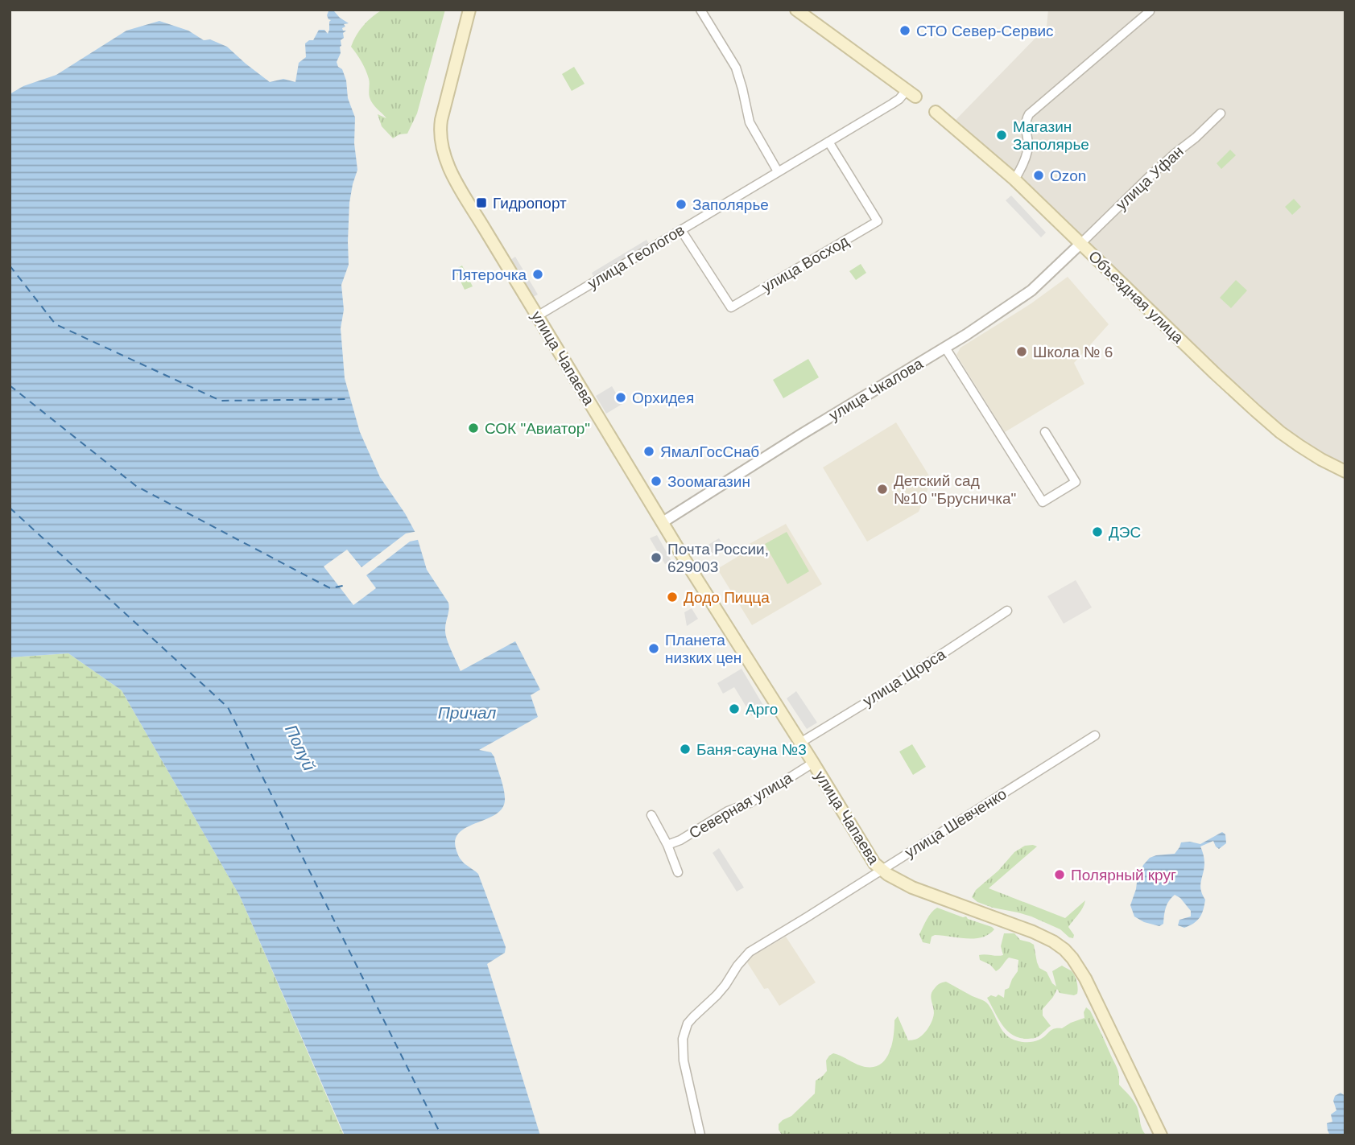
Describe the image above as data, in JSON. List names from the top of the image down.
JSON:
{
  "streets": {
    "main road": ["Объездная улица", "улица Чапаева"],
    "street": [
      "улица Уфан",
      "улица Геологов",
      "улица Восход",
      "улица Чкалова",
      "улица Щорса",
      "Северная улица",
      "улица Шевченко"
    ]
  },
  "crossings": [
    ["улица Уфан", "Объездная улица"],
    ["улица Уфан", "улица Чкалова"],
    ["улица Геологов", "улица Восход"],
    ["улица Геологов", "улица Чапаева"],
    ["Объездная улица", "улица Чкалова"],
    ["улица Чапаева", "улица Чкалова"],
    ["улица Чапаева", "улица Щорса"],
    ["улица Чапаева", "Северная улица"],
    ["улица Чапаева", "улица Шевченко"]
  ],
  "water": ["Причал", "Полуй"],
  "places": {
    "other": [
      "СТО Север-Сервис",
      "Магазин Заполярье",
      "Ozon",
      "Заполярье",
      "Пятерочка",
      "Школа № 6",
      "Орхидея",
      "СОК \"Авиатор\"",
      "ЯмалГосСнаб",
      "Зоомагазин",
      "Детский сад №10 \"Брусничка\"",
      "ДЭС",
      "Почта России, 629003",
      "Додо Пицца",
      "Планета низких цен",
      "Арго",
      "Баня-сауна №3",
      "Полярный круг"
    ],
    "transit": ["Гидропорт"]
  }
}
